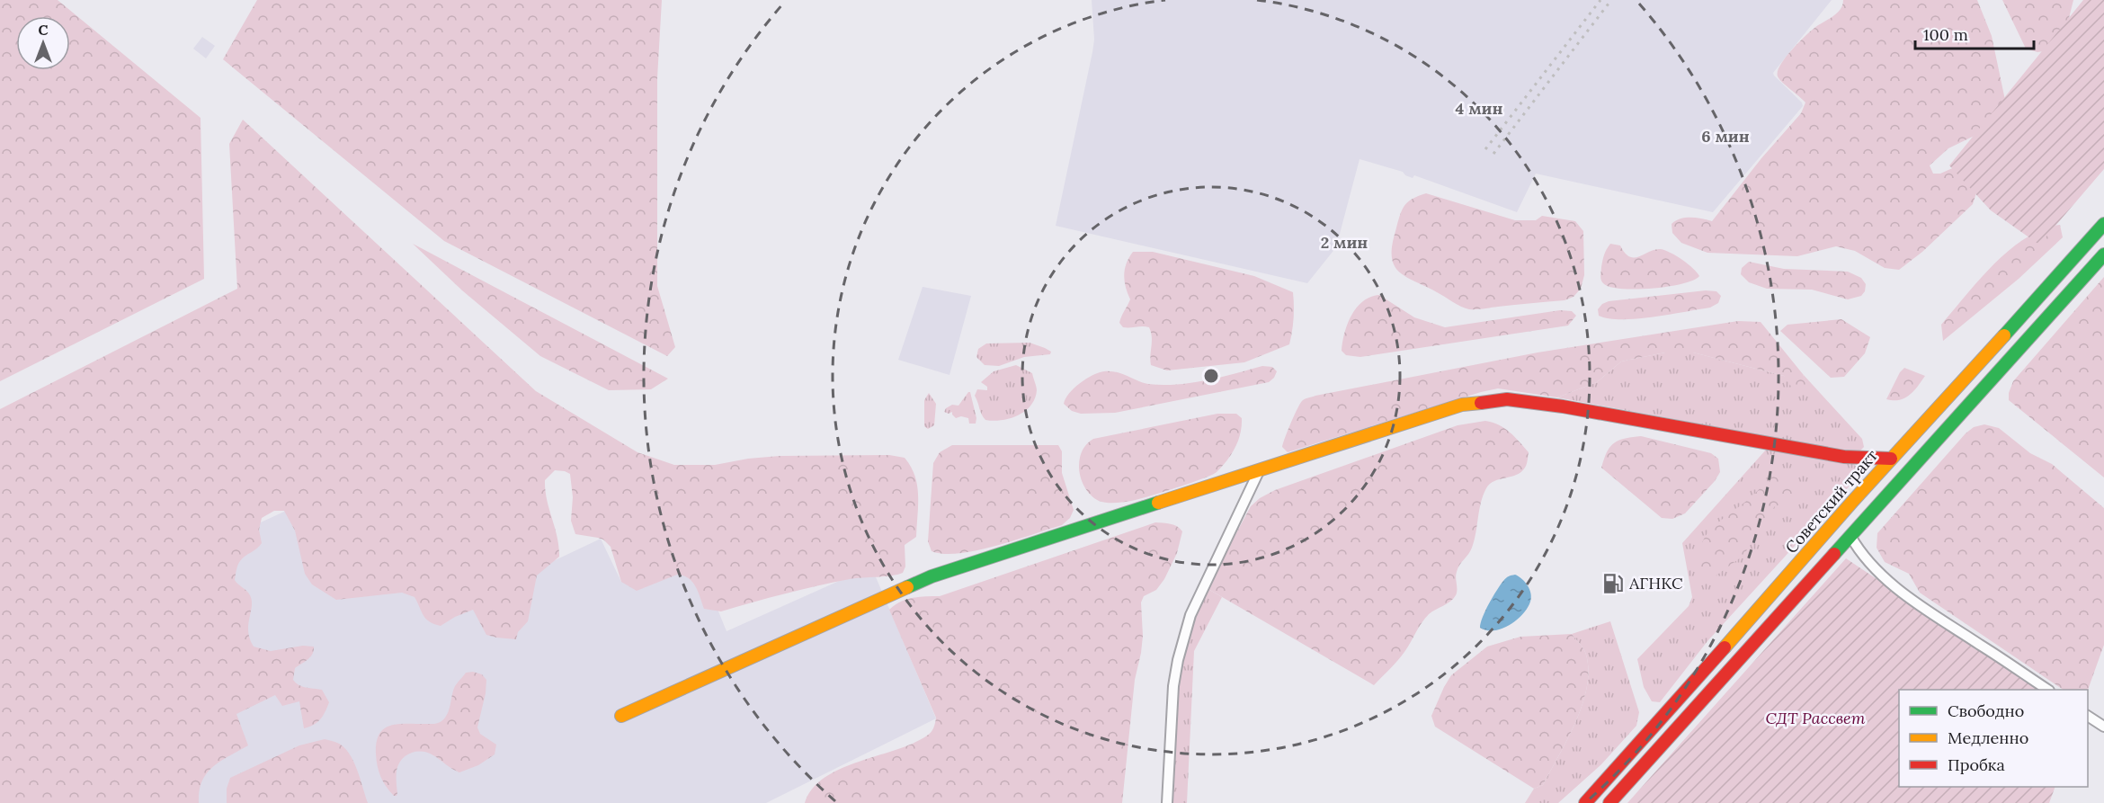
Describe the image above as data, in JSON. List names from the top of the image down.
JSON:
{
  "streets": {
    "main road": ["Советский тракт"]
  },
  "parks": ["СДТ Рассвет"],
  "places": {
    "fuel station": ["АГНКС"]
  },
  "legend": ["Свободно", "Медленно", "Пробка"],
  "scale_bar": "100 m",
  "north": "top",
  "rings": ["4 мин", "6 мин", "2 мин"]
}
